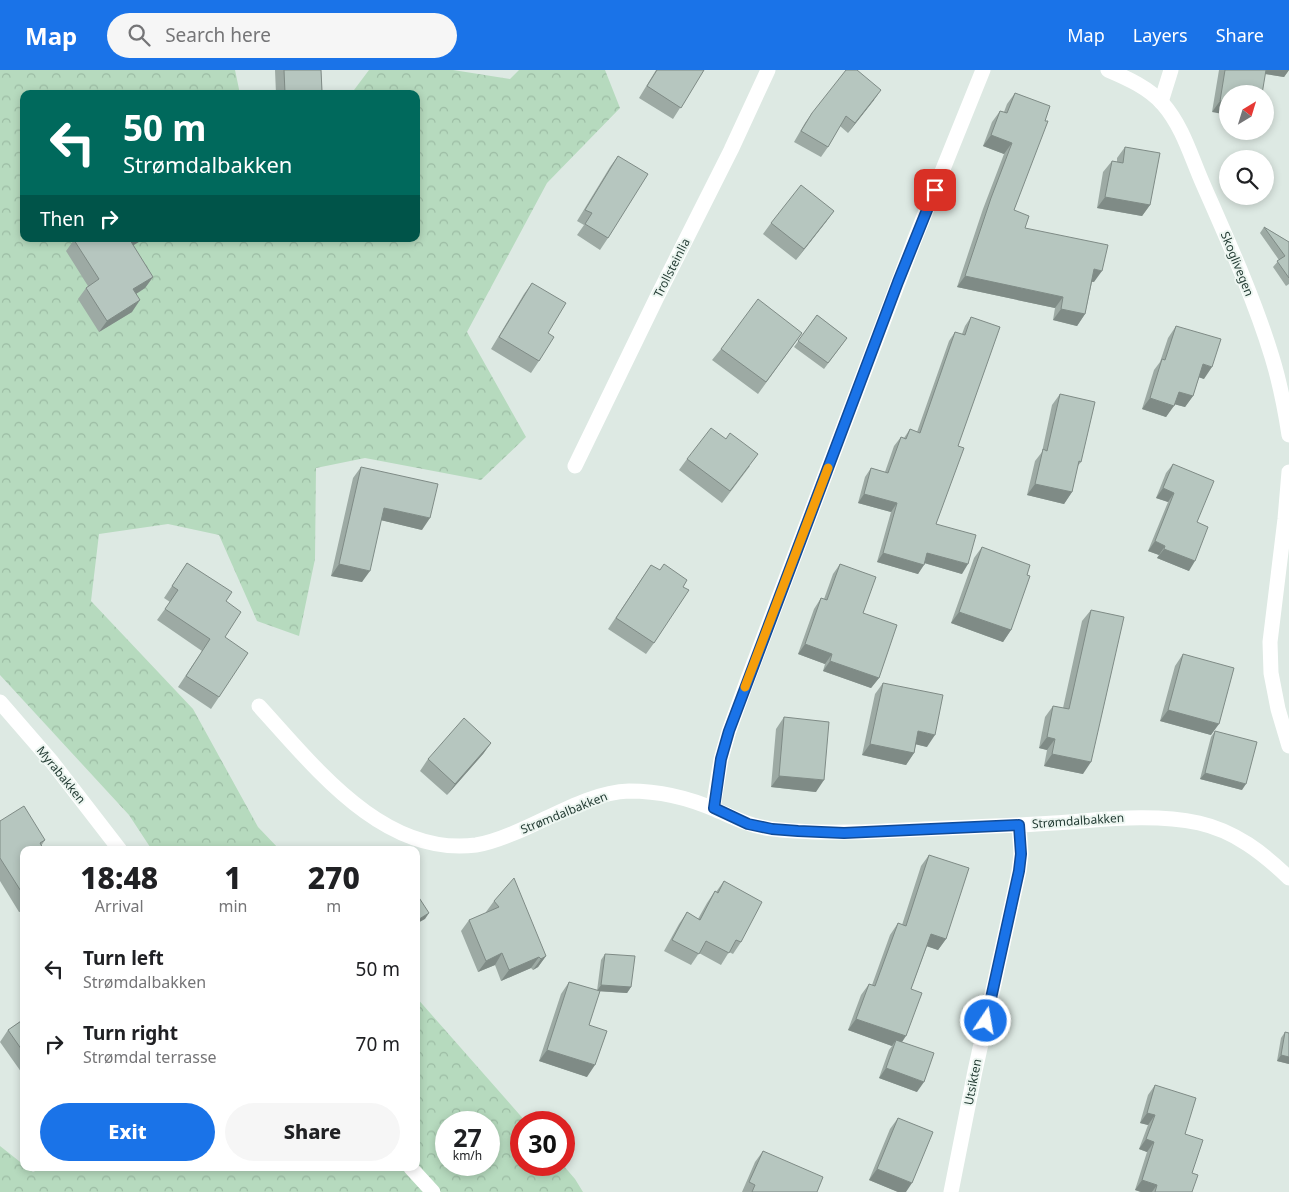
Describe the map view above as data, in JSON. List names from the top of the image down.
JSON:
{
  "streets": {
    "street": [
      "Skoglivegen",
      "Trollsteinlia",
      "Myrabakken",
      "Strømdalbakken",
      "Utsikten"
    ]
  },
  "crossings": [
    ["Strømdalbakken", "Utsikten"]
  ],
  "north": "top right",
  "page": {
    "header": "Map",
    "search": "Search here",
    "nav": ["Map", "Layers", "Share"],
    "turn": ["50 m", "Strømdalbakken"],
    "then": "Then",
    "eta": [
      "18:48",
      "Arrival",
      "1",
      "min",
      "270",
      "m"
    ],
    "list": [
      {
        "name": "Turn left",
        "note": "Strømdalbakken",
        "value": "50 m"
      },
      {
        "name": "Turn right",
        "note": "Strømdal terrasse",
        "value": "70 m"
      }
    ],
    "buttons": ["Exit", "Share"],
    "speed": "27 km/h",
    "limit": "30"
  }
}
